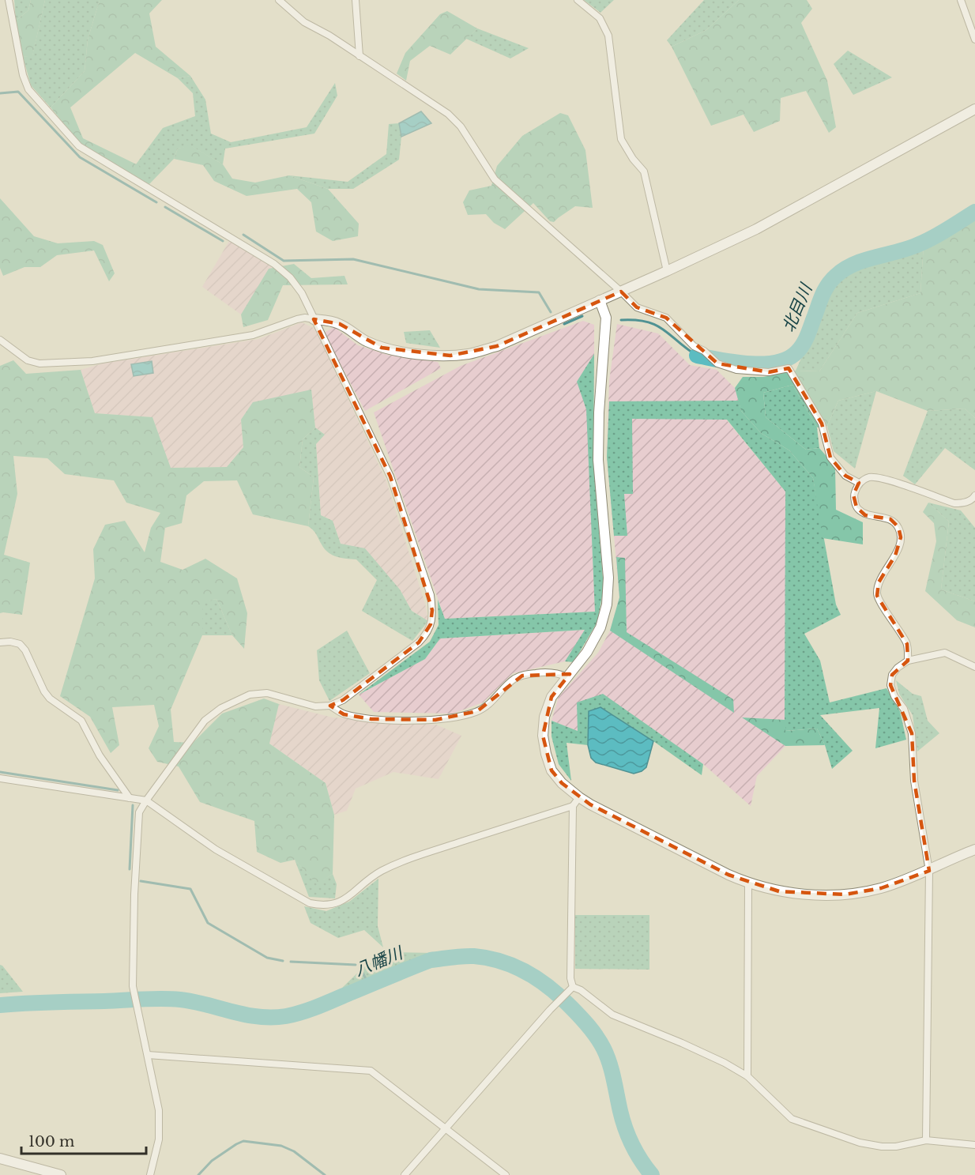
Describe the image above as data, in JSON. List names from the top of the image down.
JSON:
{
  "water": ["北目川", "八幡川"],
  "scale_bar": "100 m"
}
